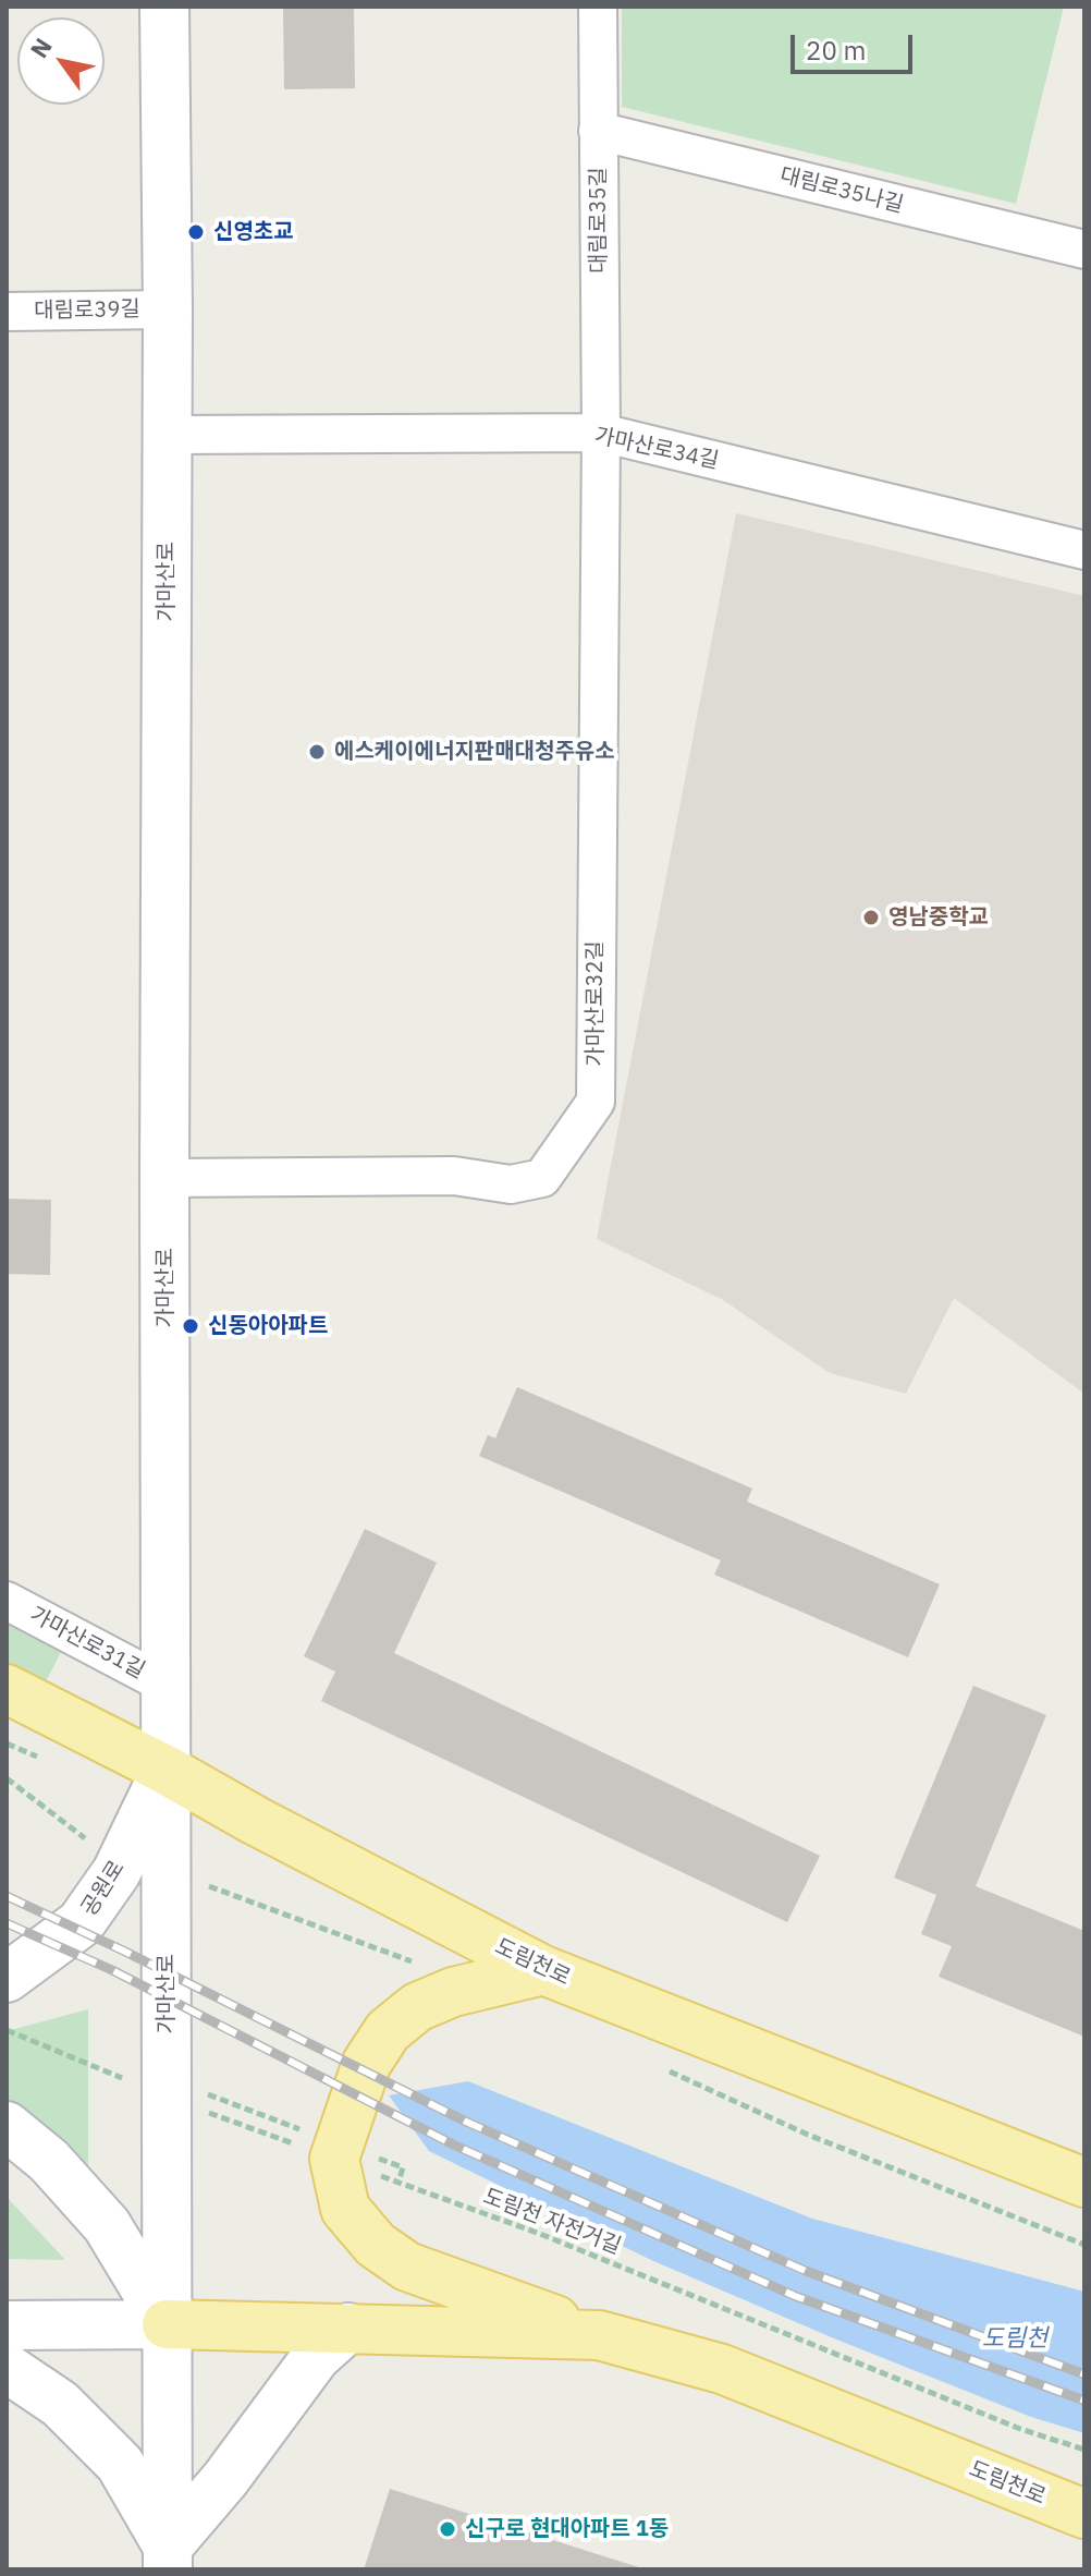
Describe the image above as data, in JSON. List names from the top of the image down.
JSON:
{
  "streets": {
    "main road": ["가마산로", "공원로", "도림천로"],
    "street": [
      "대림로35나길",
      "대림로35길",
      "대림로39길",
      "가마산로34길",
      "가마산로32길",
      "가마산로31길"
    ],
    "path": ["도림천 자전거길"]
  },
  "crossings": [
    ["대림로35나길", "대림로35길"],
    ["대림로35길", "가마산로34길"],
    ["대림로35길", "가마산로32길"],
    ["대림로39길", "가마산로"],
    ["가마산로34길", "가마산로"],
    ["가마산로34길", "가마산로32길"],
    ["가마산로", "가마산로32길"],
    ["가마산로", "가마산로31길"],
    ["가마산로", "공원로"],
    ["가마산로", "도림천로"],
    ["가마산로", "도림천 자전거길"],
    ["공원로", "도림천로"]
  ],
  "water": ["도림천"],
  "places": [
    "신영초교",
    "에스케이에너지판매대청주유소",
    "영남중학교",
    "신동아아파트",
    "신구로 현대아파트 1동"
  ],
  "scale_bar": "20 m",
  "north": "top left"
}
